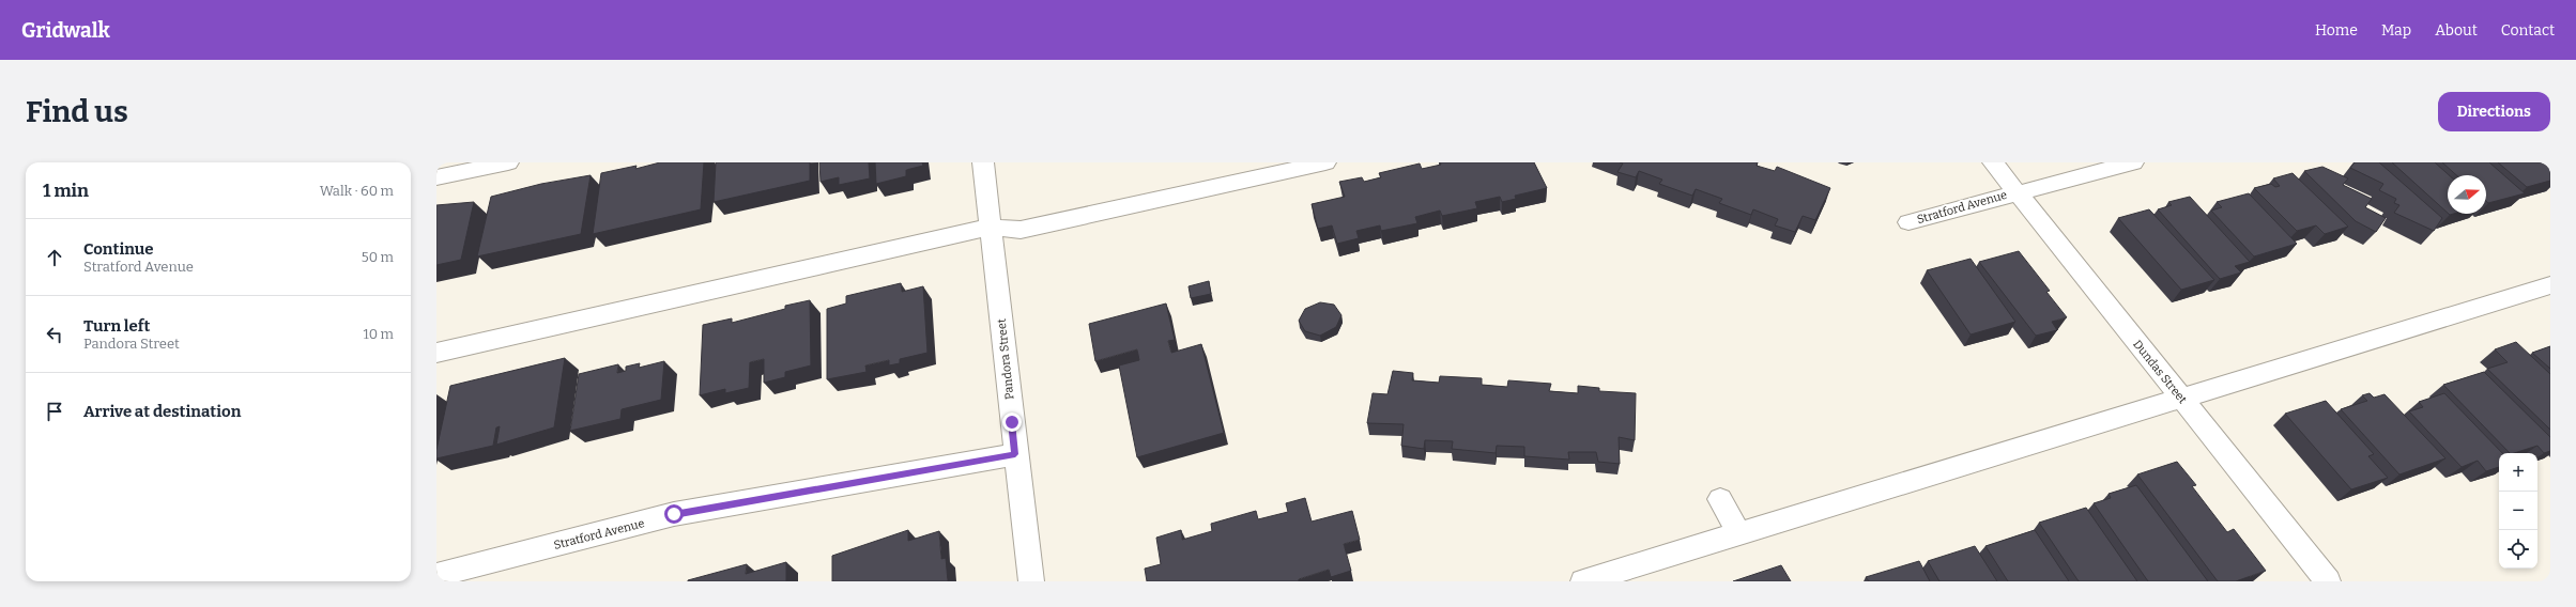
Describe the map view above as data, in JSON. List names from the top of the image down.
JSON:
{
  "streets": {
    "street": ["Stratford Avenue", "Pandora Street", "Dundas Street"]
  },
  "crossings": [
    ["Stratford Avenue", "Pandora Street"],
    ["Stratford Avenue", "Dundas Street"]
  ],
  "north": "right",
  "page": {
    "header": "Gridwalk",
    "nav": [
      "Home",
      "Map",
      "About",
      "Contact"
    ],
    "buttons": "Directions",
    "title": "Find us",
    "heading": ["1 min", "Walk · 60 m"],
    "list": [
      ["Continue", "Stratford Avenue", "50 m"],
      ["Turn left", "Pandora Street", "10 m"],
      "Arrive at destination"
    ],
    "map_buttons": ["+", "−"]
  }
}
